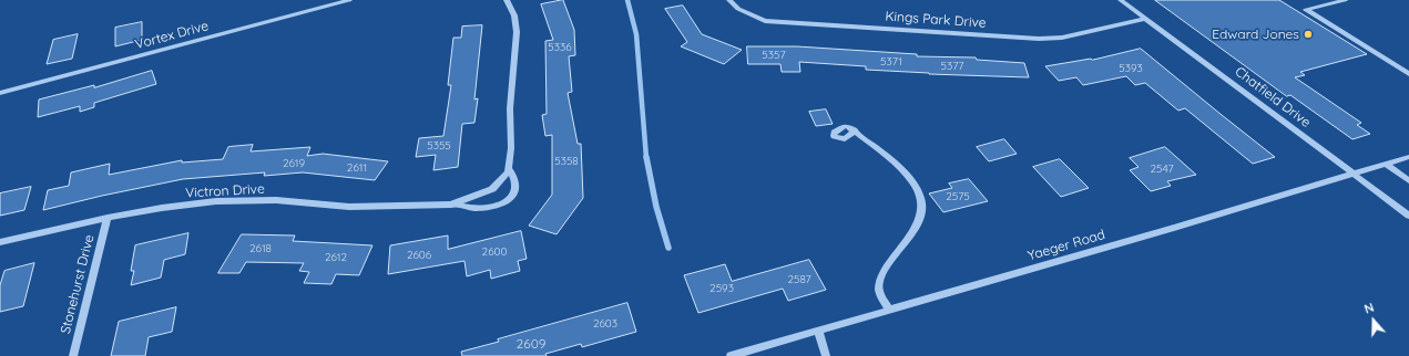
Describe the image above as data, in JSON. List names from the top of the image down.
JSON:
{
  "streets": {
    "street": [
      "Kings Park Drive",
      "Vortex Drive",
      "Chatfield Drive",
      "Victron Drive",
      "Yaeger Road",
      "Stonehurst Drive"
    ]
  },
  "crossings": [
    ["Kings Park Drive", "Chatfield Drive"],
    ["Chatfield Drive", "Yaeger Road"],
    ["Victron Drive", "Stonehurst Drive"]
  ],
  "places": ["Edward Jones"],
  "house_numbers": [
    "5336",
    "5357",
    "5371",
    "5377",
    "5393",
    "5355",
    "5358",
    "2619",
    "2611",
    "2547",
    "2575",
    "2618",
    "2600",
    "2606",
    "2612",
    "2587",
    "2593",
    "2603",
    "2609"
  ],
  "north": "top"
}
